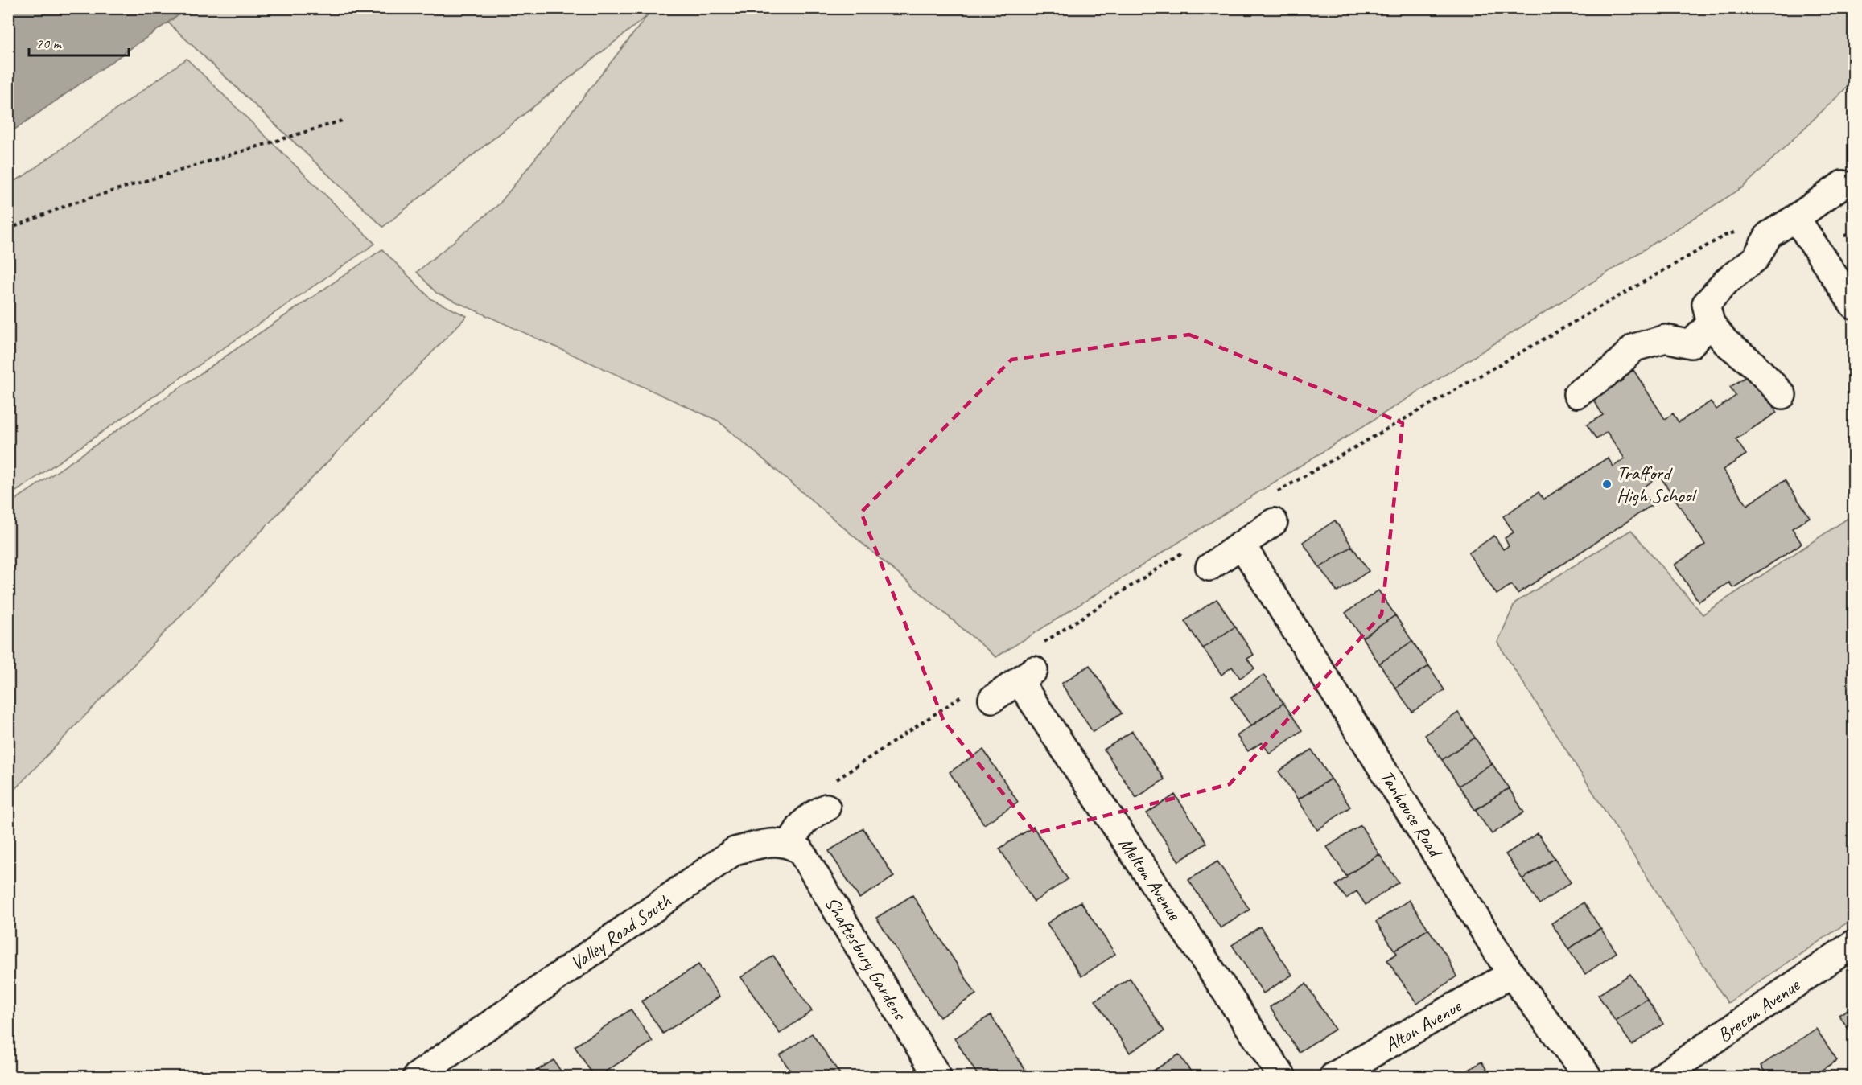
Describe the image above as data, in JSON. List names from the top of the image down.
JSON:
{
  "streets": {
    "street": [
      "Tanhouse Road",
      "Melton Avenue",
      "Valley Road South",
      "Shaftesbury Gardens",
      "Brecon Avenue",
      "Alton Avenue"
    ]
  },
  "crossings": [
    ["Tanhouse Road", "Alton Avenue"],
    ["Valley Road South", "Shaftesbury Gardens"]
  ],
  "places": ["Trafford High School"],
  "scale_bar": "20 m"
}
